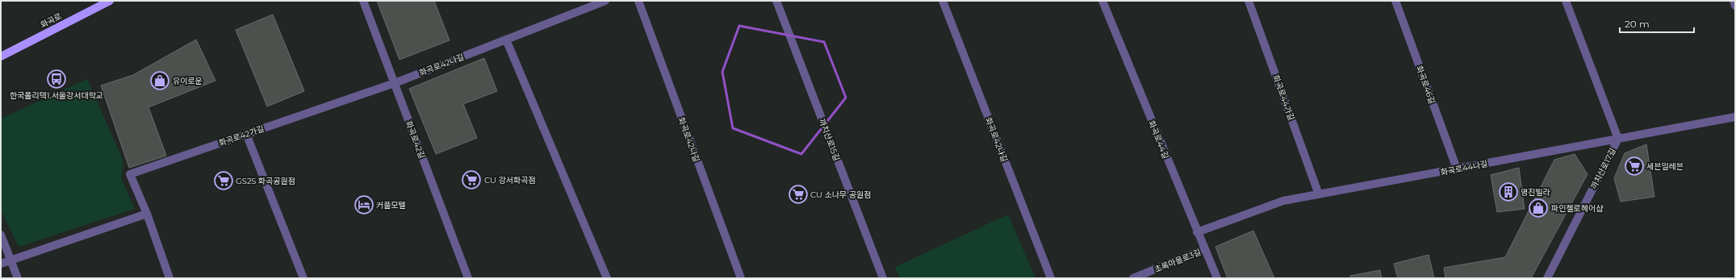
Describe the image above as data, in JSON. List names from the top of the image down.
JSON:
{
  "streets": {
    "main road": ["화곡로"],
    "street": [
      "화곡로42나길",
      "화곡로46길",
      "화곡로44가길",
      "화곡로42가길",
      "화곡로42길",
      "까치산로15길",
      "화곡로44길",
      "화곡로44나길",
      "까치산로17길",
      "초록마을로3길"
    ]
  },
  "crossings": [
    ["화곡로42나길", "화곡로42가길"],
    ["화곡로42나길", "화곡로42길"],
    ["화곡로46길", "화곡로44나길"],
    ["화곡로44가길", "화곡로44나길"],
    ["화곡로42가길", "화곡로42길"],
    ["화곡로44길", "화곡로44나길"],
    ["화곡로44길", "초록마을로3길"],
    ["화곡로44나길", "까치산로17길"]
  ],
  "places": {
    "bus stop": ["한국폴리텍1.서울강서대학교"],
    "shop": ["유이로운", "파인첼로헤어샵"],
    "supermarket": [
      "세븐일레븐",
      "CU 강서화곡점",
      "GS25 화곡공원점",
      "CU 소나무 공원점"
    ],
    "building": ["명진빌라"],
    "hotel": ["커플모텔"]
  },
  "scale_bar": "20 m"
}
